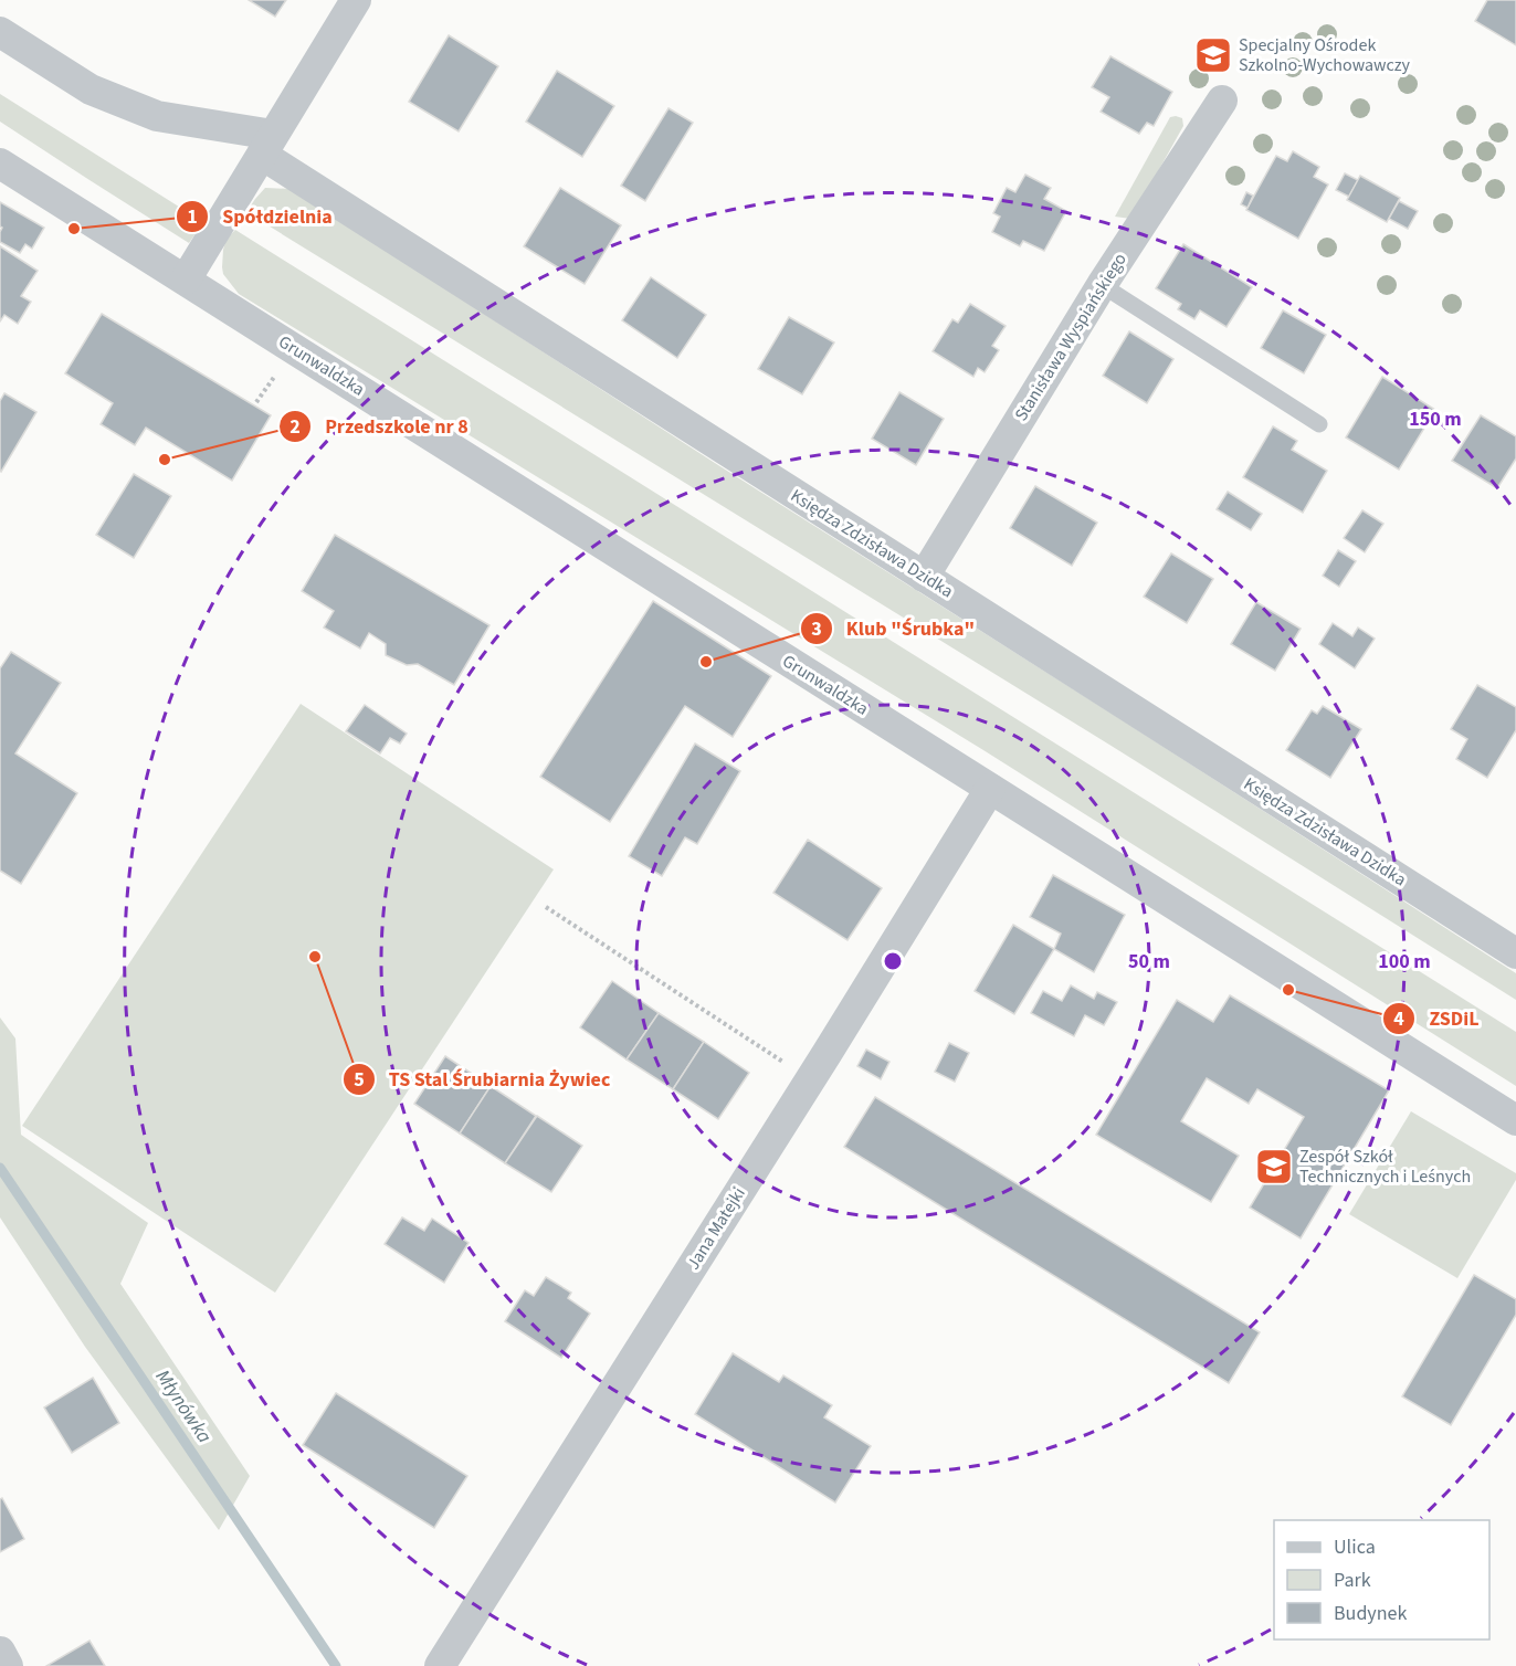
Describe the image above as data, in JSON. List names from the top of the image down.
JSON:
{
  "streets": {
    "street": [
      "Stanisława Wyspiańskiego",
      "Grunwaldzka",
      "Księdza Zdzisława Dzidka",
      "Jana Matejki"
    ]
  },
  "crossings": [
    ["Stanisława Wyspiańskiego", "Księdza Zdzisława Dzidka"],
    ["Grunwaldzka", "Jana Matejki"]
  ],
  "water": ["Młynówka"],
  "places": {
    "school or university": ["Specjalny Ośrodek Szkolno-Wychowawczy", "Zespół Szkół Technicznych i Leśnych"],
    "other": [
      "Spółdzielnia",
      "Przedszkole nr 8",
      "Klub \"Śrubka\"",
      "TS Stal Śrubiarnia Żywiec",
      "ZSDiL"
    ]
  },
  "legend": ["Ulica", "Park", "Budynek"],
  "rings": ["150 m", "50 m", "100 m"]
}
